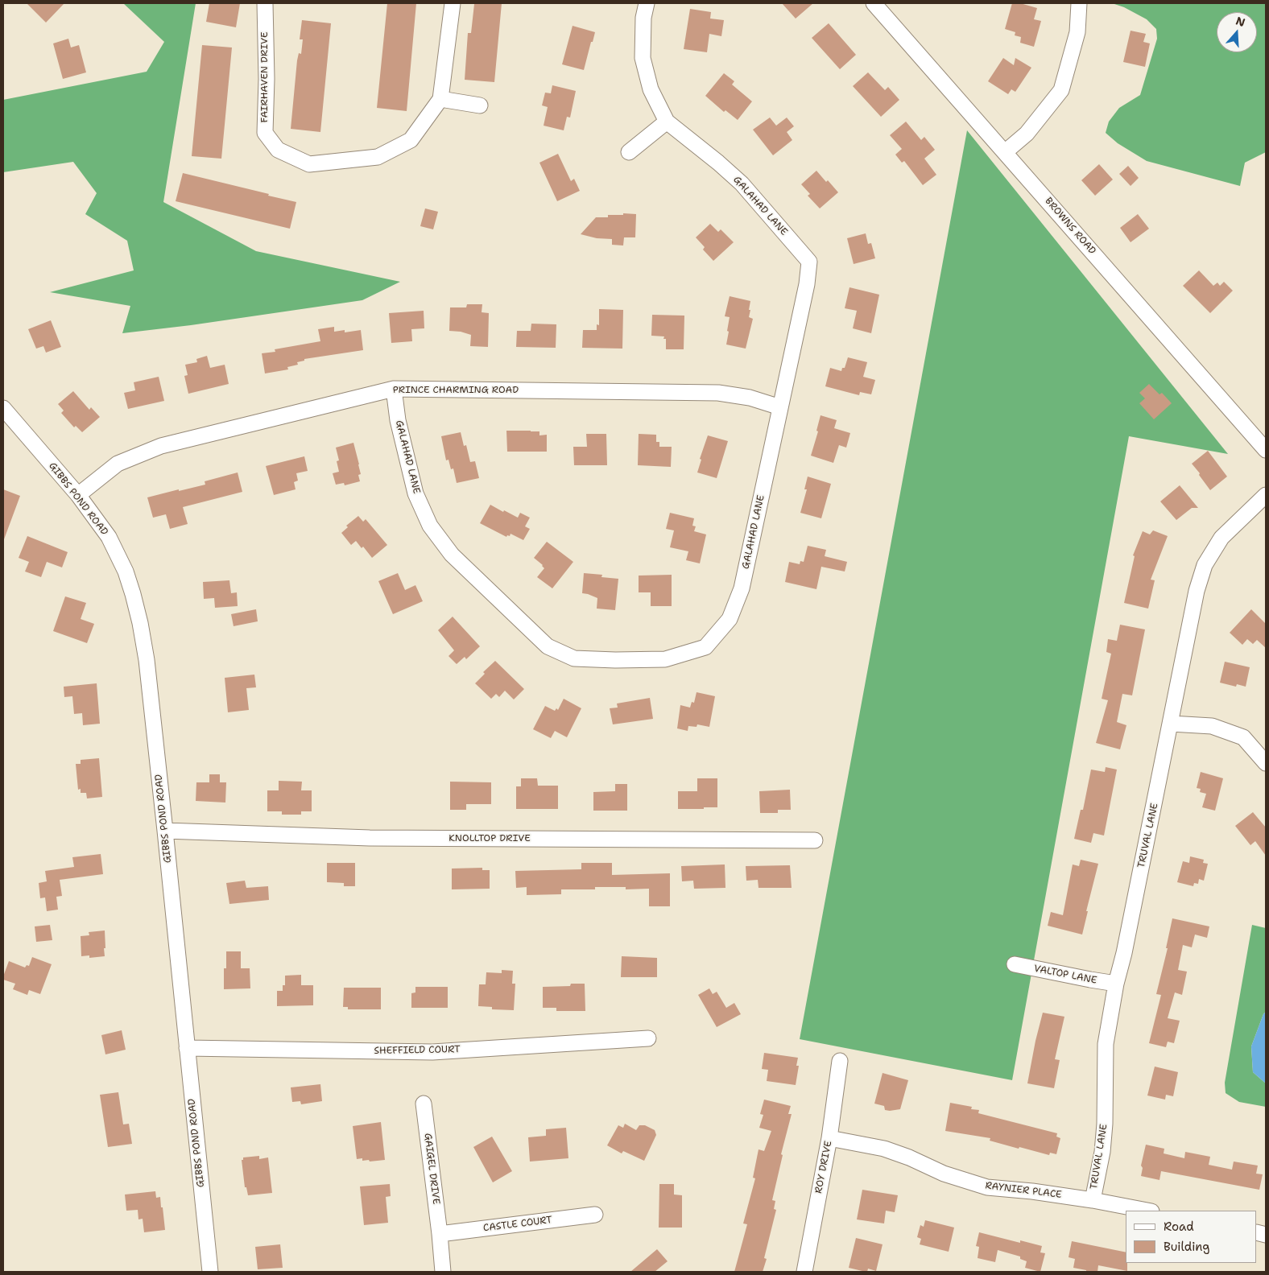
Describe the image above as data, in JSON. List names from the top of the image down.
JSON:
{
  "streets": {
    "street": [
      "FAIRHAVEN DRIVE",
      "GALAHAD LANE",
      "BROWNS ROAD",
      "PRINCE CHARMING ROAD",
      "GIBBS POND ROAD",
      "TRUVAL LANE",
      "KNOLLTOP DRIVE",
      "VALTOP LANE",
      "SHEFFIELD COURT",
      "ROY DRIVE",
      "GAIGEL DRIVE",
      "RAYNIER PLACE",
      "CASTLE COURT"
    ]
  },
  "crossings": [
    ["GALAHAD LANE", "PRINCE CHARMING ROAD"],
    ["PRINCE CHARMING ROAD", "GIBBS POND ROAD"],
    ["GIBBS POND ROAD", "KNOLLTOP DRIVE"],
    ["GIBBS POND ROAD", "SHEFFIELD COURT"],
    ["TRUVAL LANE", "VALTOP LANE"],
    ["TRUVAL LANE", "RAYNIER PLACE"],
    ["ROY DRIVE", "RAYNIER PLACE"],
    ["GAIGEL DRIVE", "CASTLE COURT"]
  ],
  "legend": ["Road", "Building"],
  "north": "top"
}
